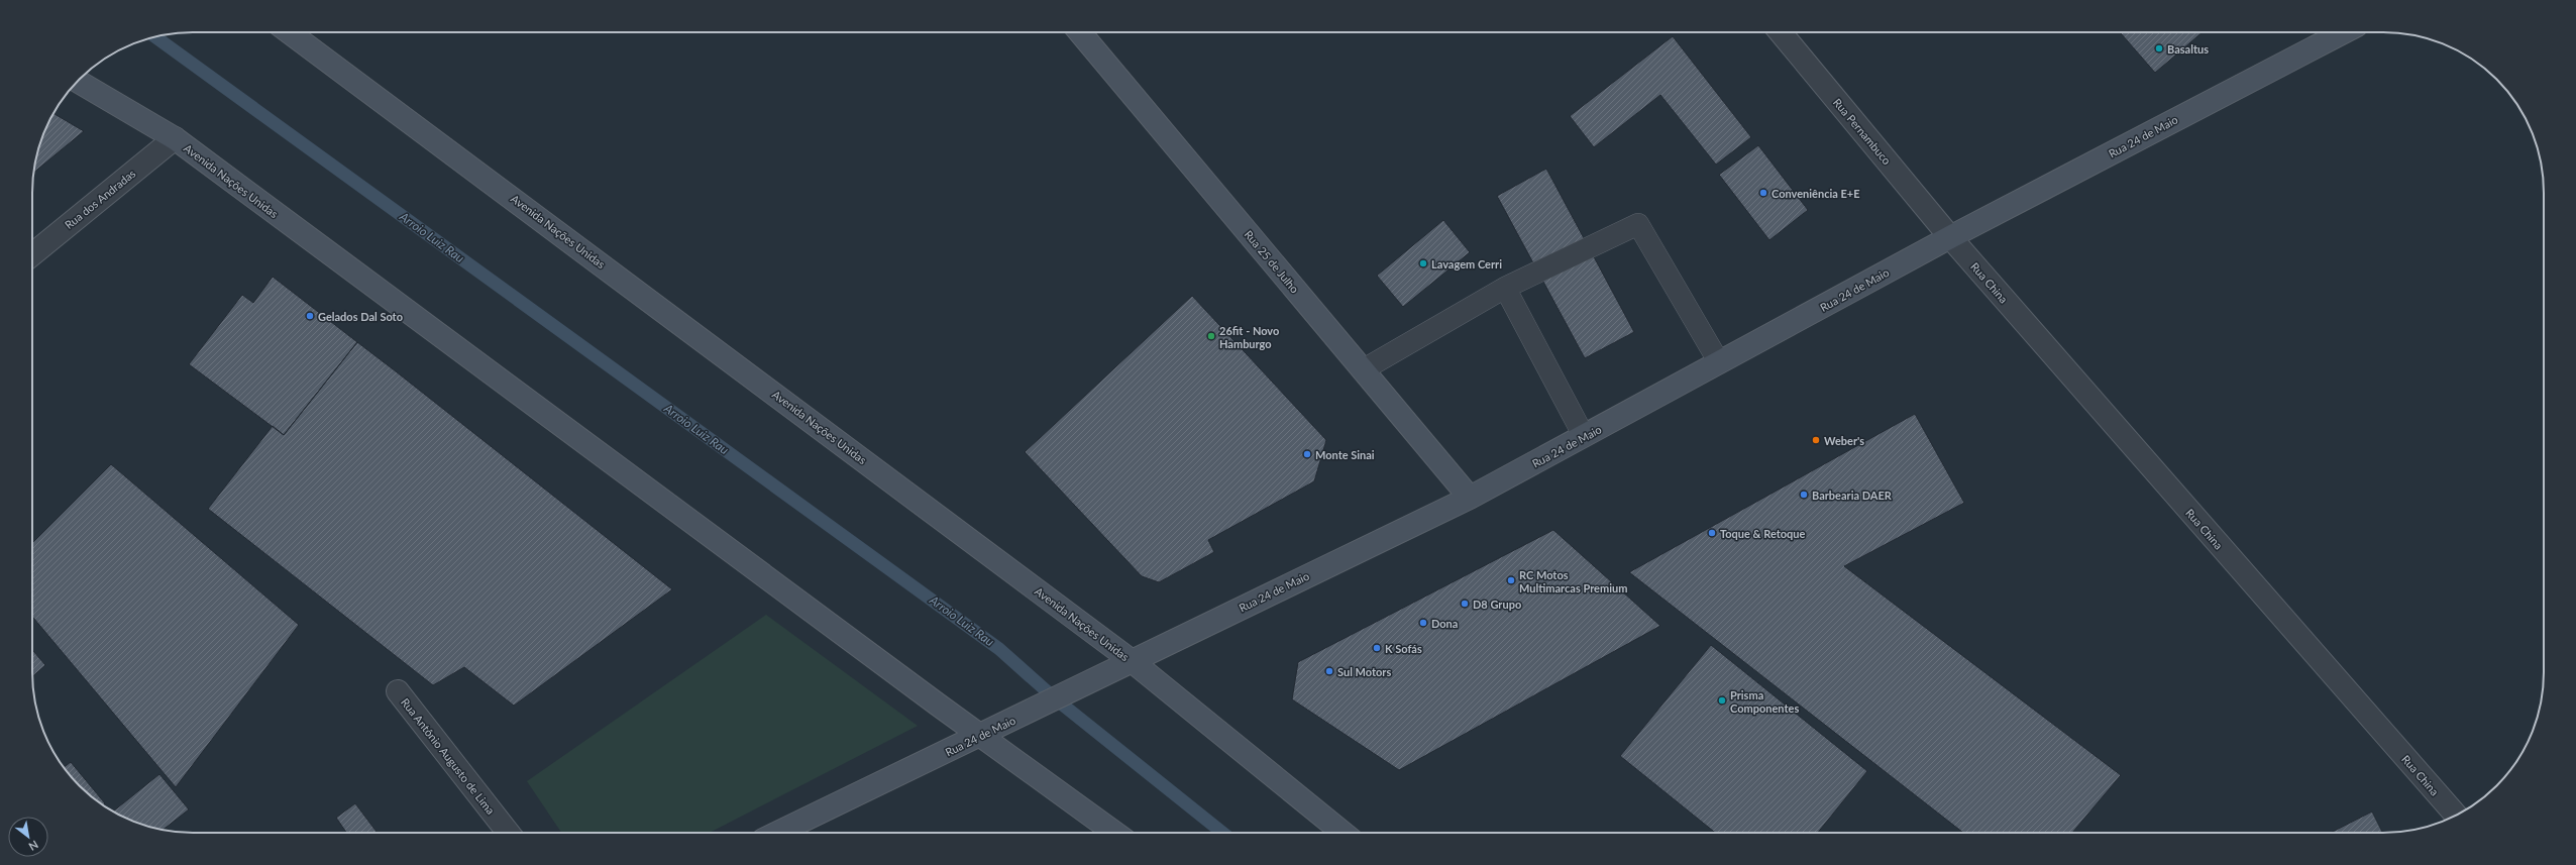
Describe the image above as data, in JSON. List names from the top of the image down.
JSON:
{
  "streets": {
    "main road": ["Rua 24 de Maio", "Avenida Nações Unidas", "Rua 25 de Julho"],
    "street": [
      "Rua Pernambuco",
      "Rua dos Andradas",
      "Rua China",
      "Rua Antônio Augusto de Lima"
    ]
  },
  "crossings": [
    ["Rua Pernambuco", "Rua 24 de Maio"],
    ["Rua Pernambuco", "Rua China"],
    ["Rua 24 de Maio", "Avenida Nações Unidas"],
    ["Rua 24 de Maio", "Rua 25 de Julho"],
    ["Rua 24 de Maio", "Rua China"],
    ["Avenida Nações Unidas", "Rua dos Andradas"]
  ],
  "water": ["Arroio Luiz Rau"],
  "places": [
    "Basaltus",
    "Conveniência E+E",
    "Lavagem Cerri",
    "Gelados Dal Soto",
    "26fit - Novo Hamburgo",
    "Weber's",
    "Monte Sinai",
    "Barbearia DAER",
    "Toque & Retoque",
    "RC Motos Multimarcas Premium",
    "D8 Grupo",
    "Dona",
    "K Sofás",
    "Sul Motors",
    "Prisma Componentes"
  ],
  "north": "bottom right"
}
